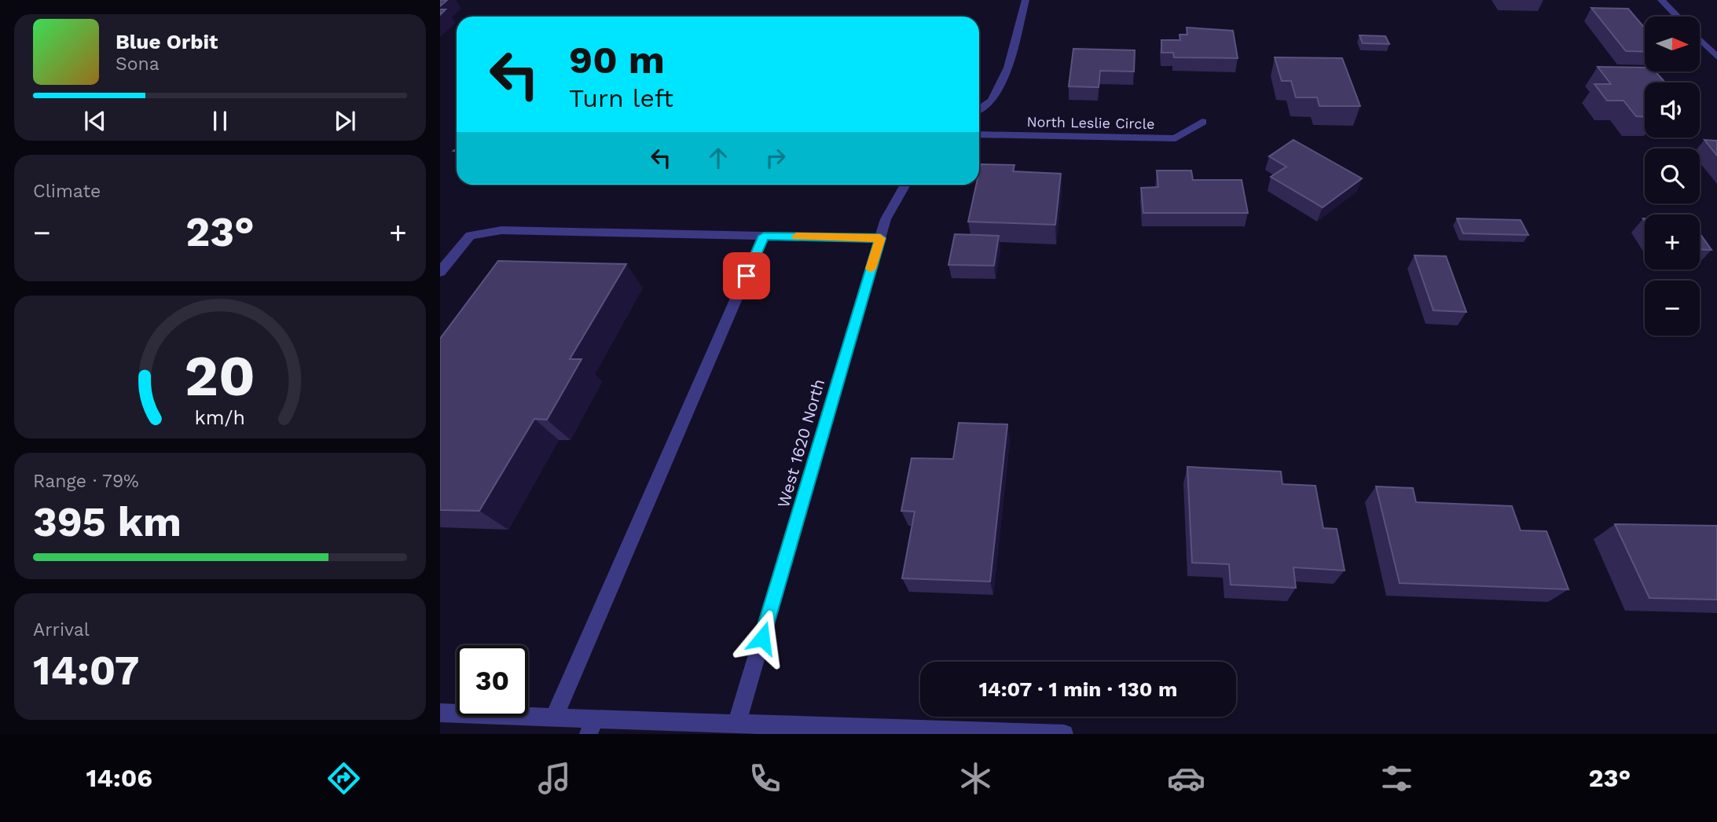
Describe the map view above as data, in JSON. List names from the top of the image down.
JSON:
{
  "streets": {
    "street": ["North Leslie Circle", "West 1620 North"]
  },
  "north": "right",
  "page": {
    "map_buttons": ["+", "−"],
    "turn": ["90 m", "Turn left"],
    "song": ["Blue Orbit", "Sona"],
    "tile": [
      "Climate",
      ["Range · 79%", "395 km"],
      ["Arrival", "14:07"]
    ],
    "heat": ["−", "23°", "+"],
    "limit": "30",
    "trip": "14:07 · 1 min · 130 m",
    "tabs": ["14:06", "23°"],
    "gauge": ["20", "km/h"]
  }
}
